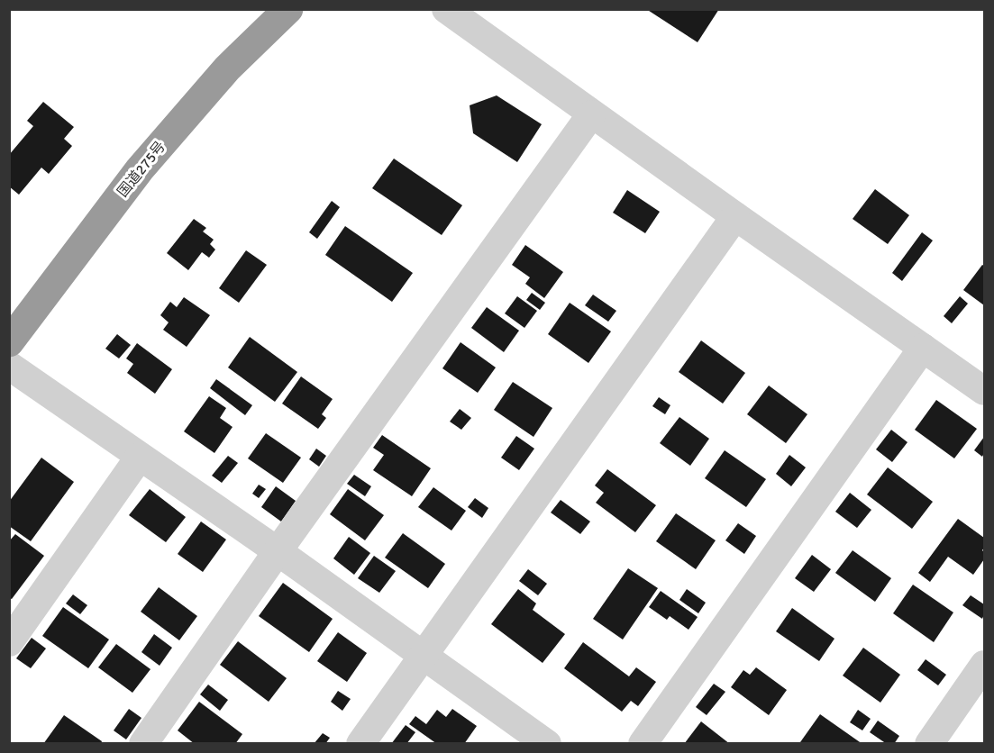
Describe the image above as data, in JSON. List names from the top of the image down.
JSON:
{
  "streets": {
    "highway": ["国道275号"]
  }
}
